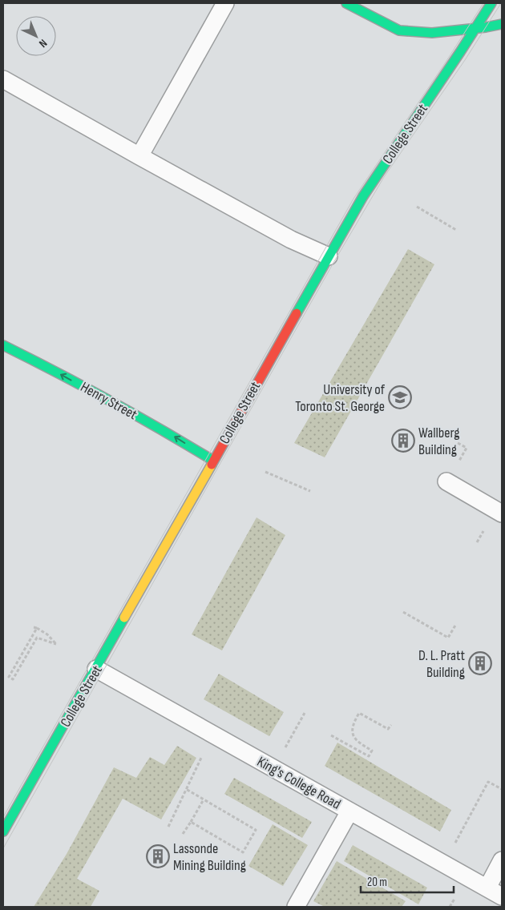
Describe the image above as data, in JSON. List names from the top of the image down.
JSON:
{
  "streets": {
    "main road": ["College Street", "Henry Street"],
    "lane": ["King's College Road"]
  },
  "crossings": [
    ["College Street", "Henry Street"],
    ["College Street", "King's College Road"]
  ],
  "one_way": ["Henry Street"],
  "places": {
    "school or university": ["University of Toronto St. George"],
    "building": ["Wallberg Building", "D. L. Pratt Building", "Lassonde Mining Building"]
  },
  "scale_bar": "20 m",
  "north": "bottom right"
}
